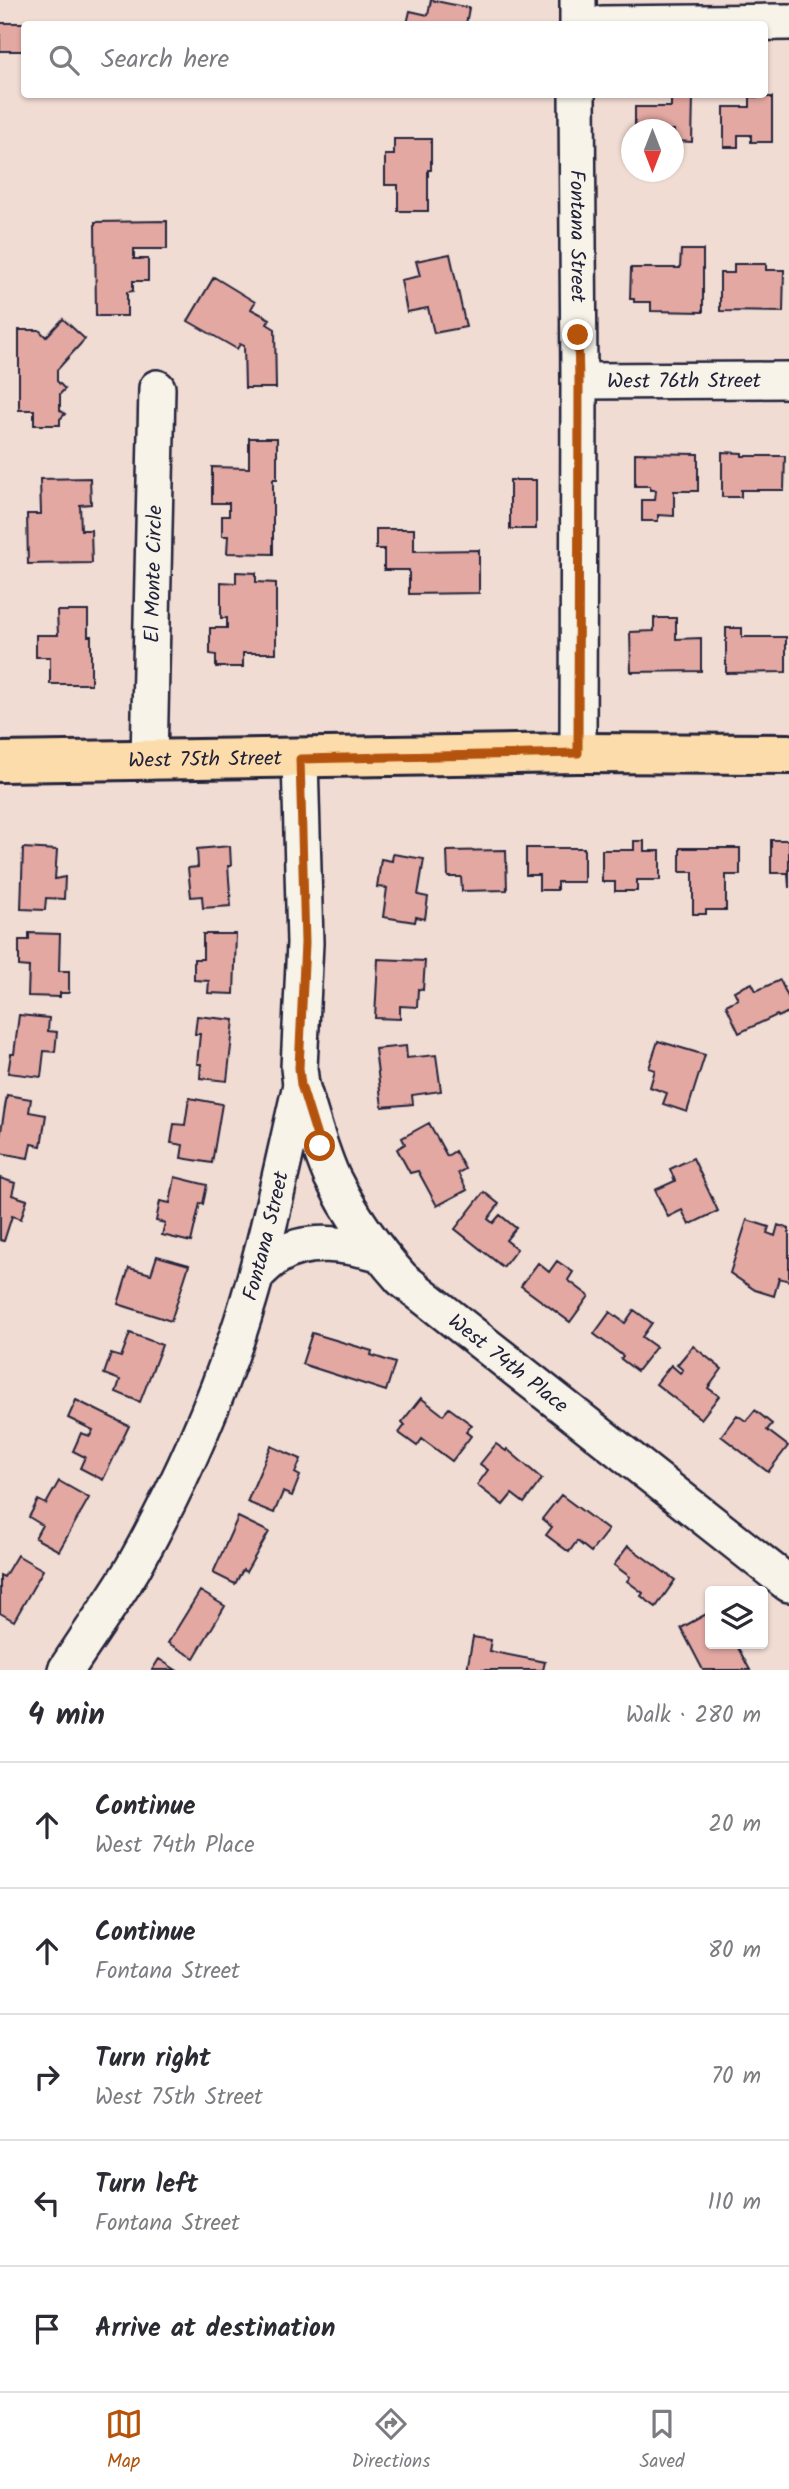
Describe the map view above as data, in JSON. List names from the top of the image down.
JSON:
{
  "streets": {
    "main road": ["West 75th Street"],
    "street": [
      "Fontana Street",
      "West 76th Street",
      "El Monte Circle",
      "West 74th Place"
    ]
  },
  "crossings": [
    ["Fontana Street", "West 76th Street"],
    ["Fontana Street", "West 75th Street"],
    ["Fontana Street", "West 74th Place"],
    ["El Monte Circle", "West 75th Street"]
  ],
  "north": "bottom",
  "page": {
    "search": "Search here",
    "heading": ["4 min", "Walk · 280 m"],
    "list": [
      ["Continue", "West 74th Place", "20 m"],
      ["Continue", "Fontana Street", "80 m"],
      ["Turn right", "West 75th Street", "70 m"],
      ["Turn left", "Fontana Street", "110 m"],
      "Arrive at destination"
    ],
    "nav": ["Map", "Directions", "Saved"]
  }
}
